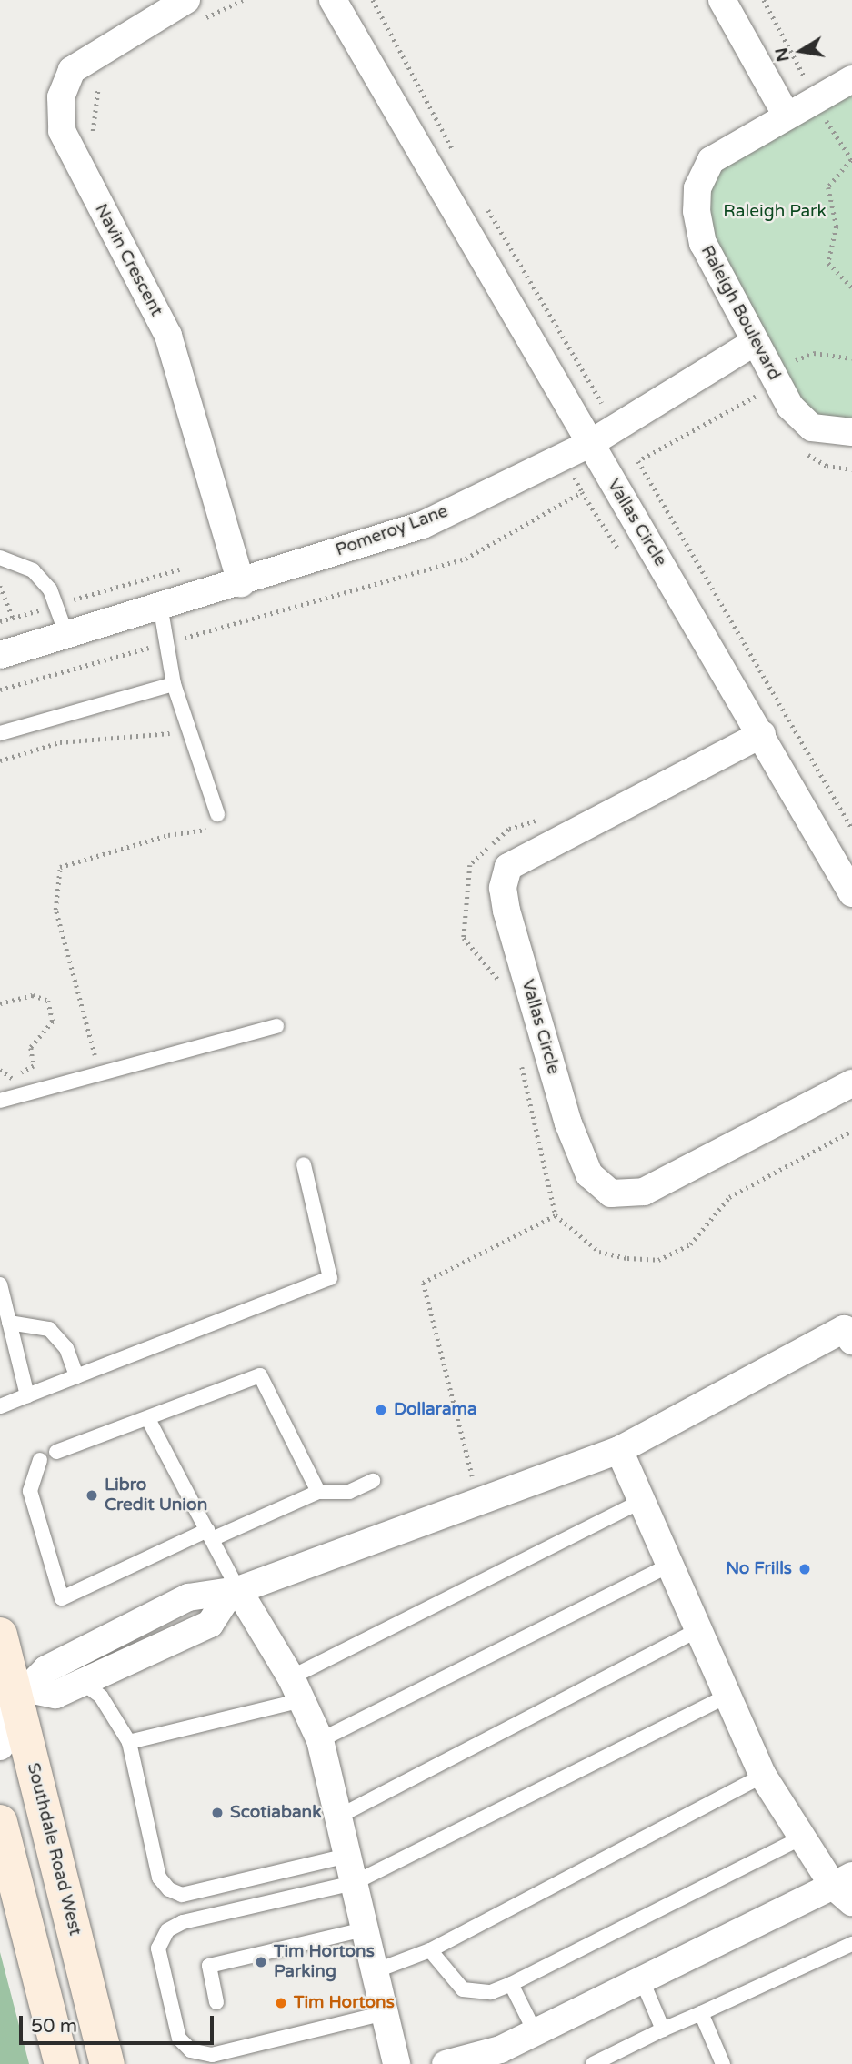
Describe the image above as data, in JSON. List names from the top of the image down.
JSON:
{
  "streets": {
    "main road": ["Southdale Road West"],
    "street": [
      "Navin Crescent",
      "Raleigh Boulevard",
      "Vallas Circle",
      "Pomeroy Lane"
    ]
  },
  "crossings": [
    ["Navin Crescent", "Pomeroy Lane"],
    ["Raleigh Boulevard", "Pomeroy Lane"],
    ["Vallas Circle", "Pomeroy Lane"]
  ],
  "parks": ["Raleigh Park"],
  "places": [
    "Dollarama",
    "Libro Credit Union",
    "No Frills",
    "Scotiabank",
    "Tim Hortons Parking",
    "Tim Hortons"
  ],
  "scale_bar": "50 m",
  "north": "left"
}
